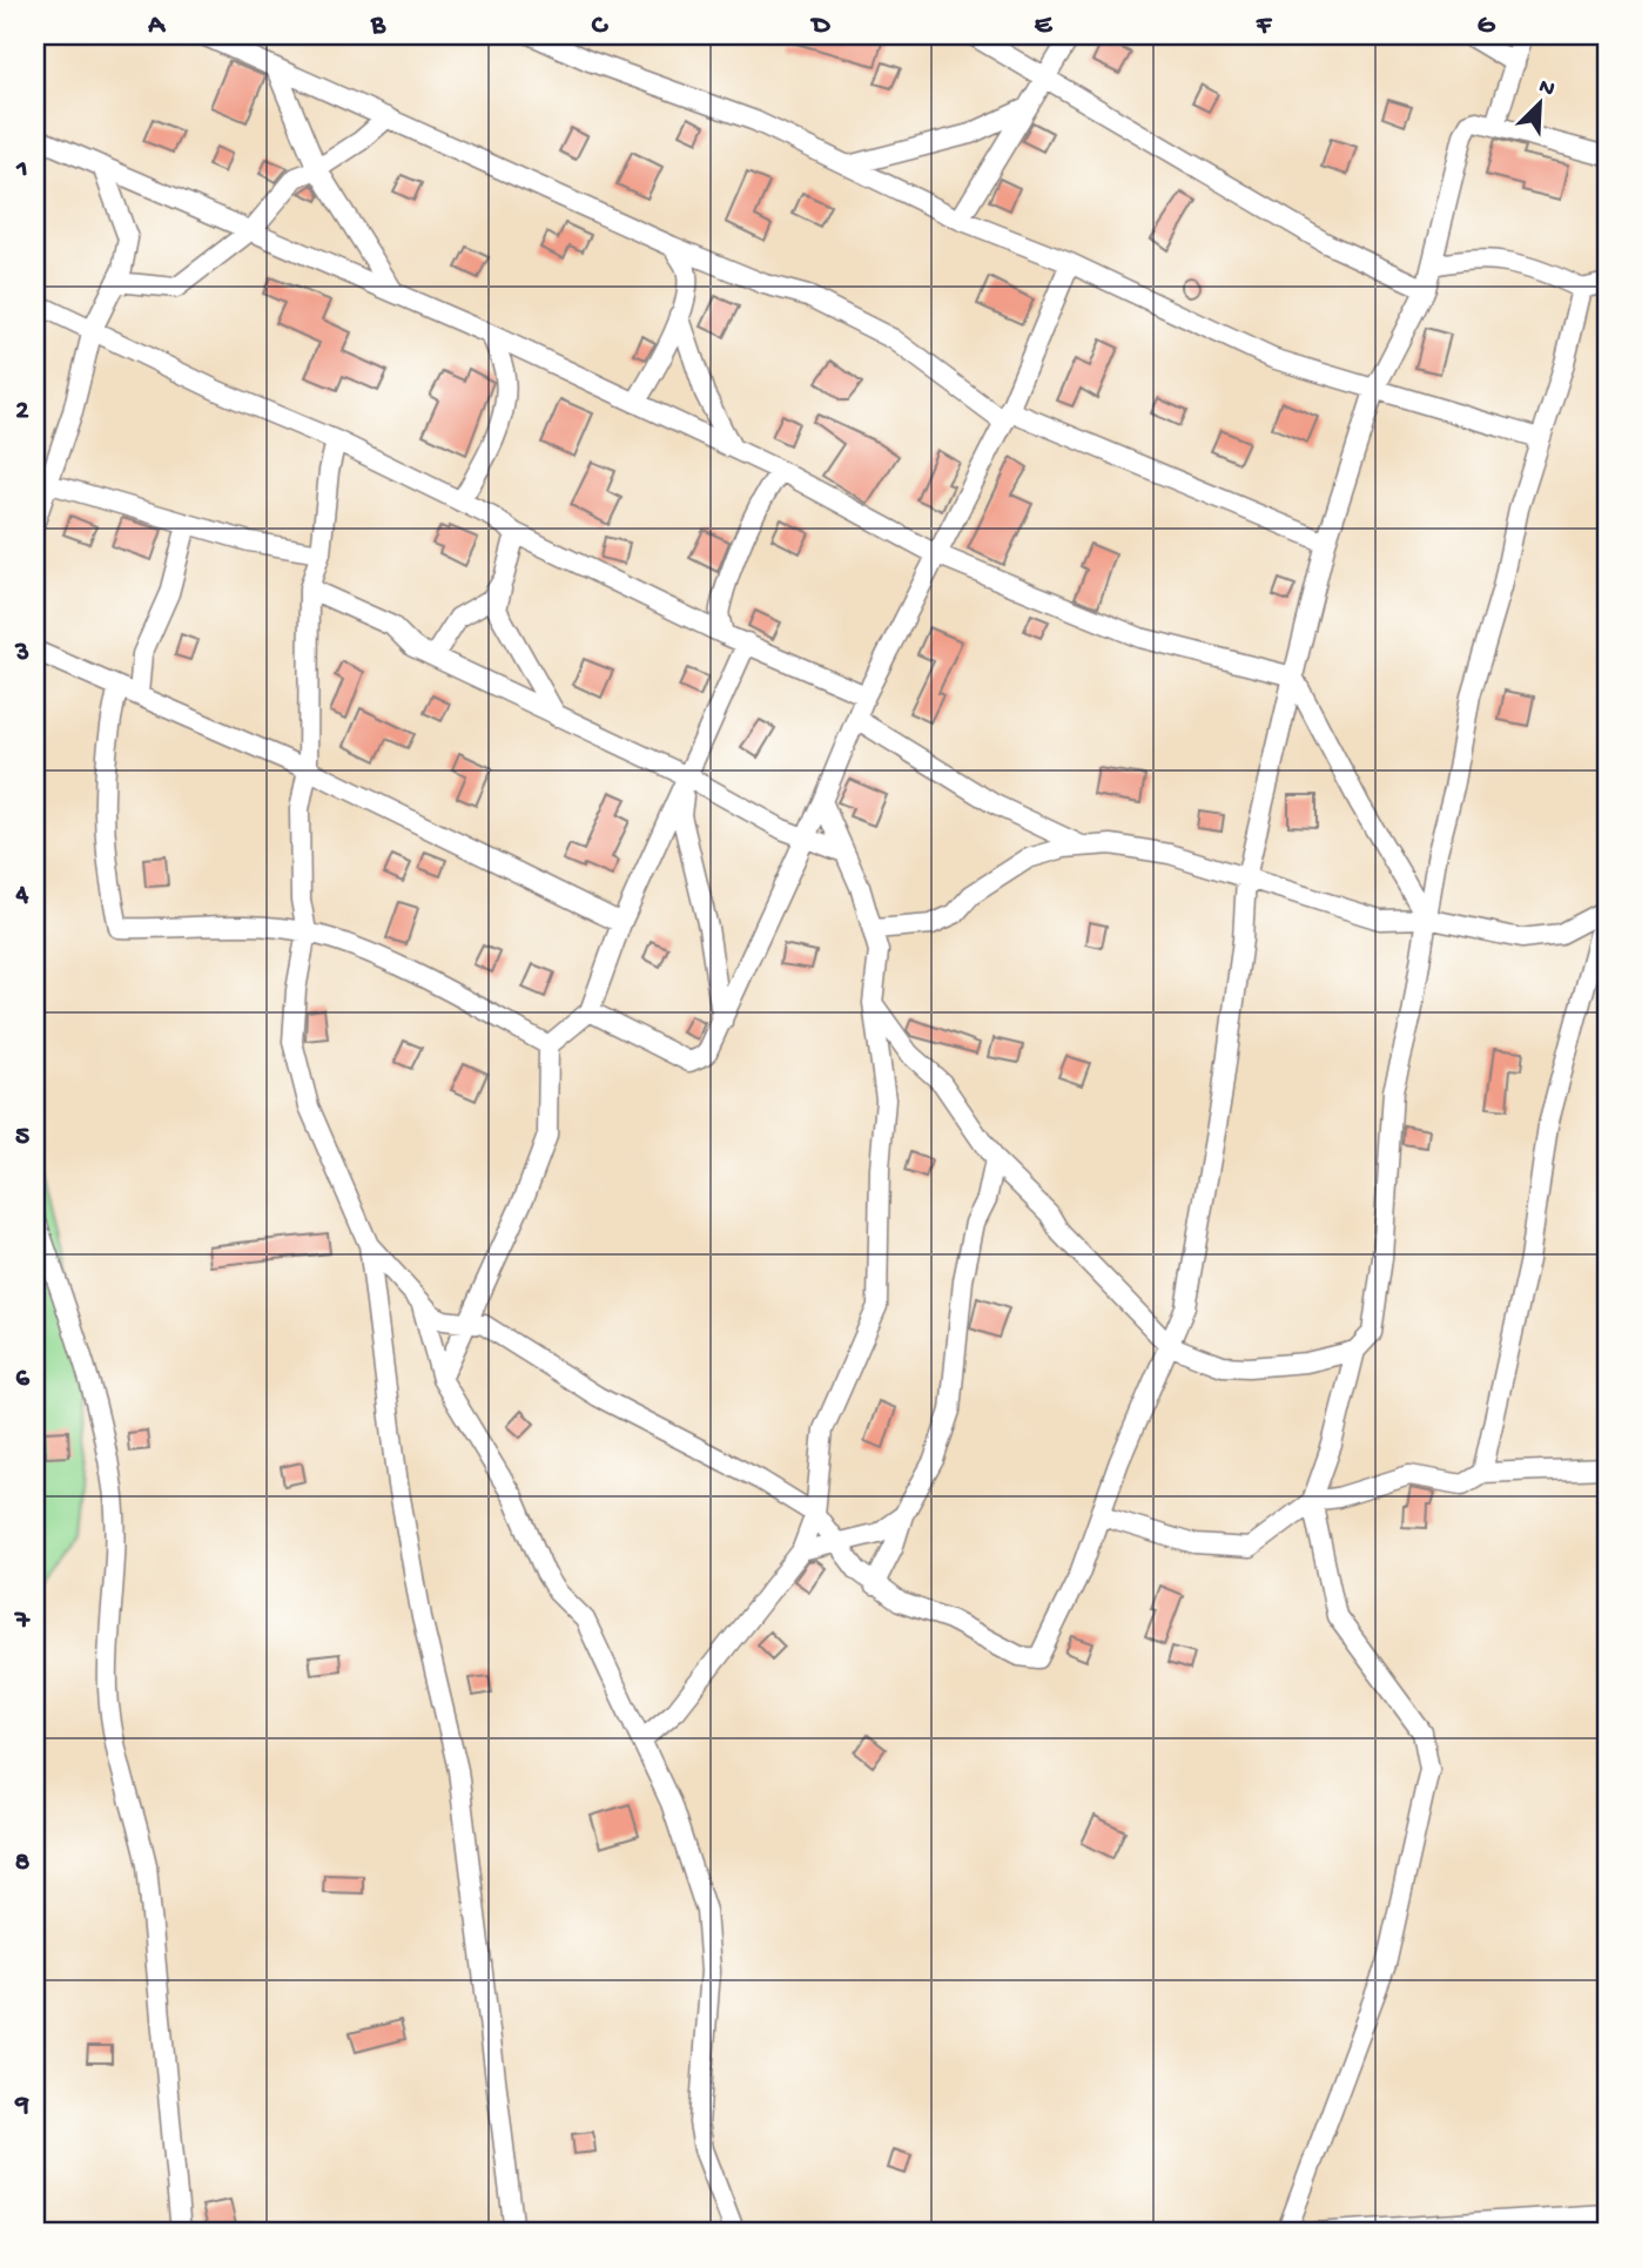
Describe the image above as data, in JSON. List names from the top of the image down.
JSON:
{
  "north": "top right",
  "grid": {
    "columns": [
      "A",
      "B",
      "C",
      "D",
      "E",
      "F",
      "G"
    ],
    "rows": [
      "1",
      "2",
      "3",
      "4",
      "5",
      "6",
      "7",
      "8",
      "9"
    ]
  }
}
